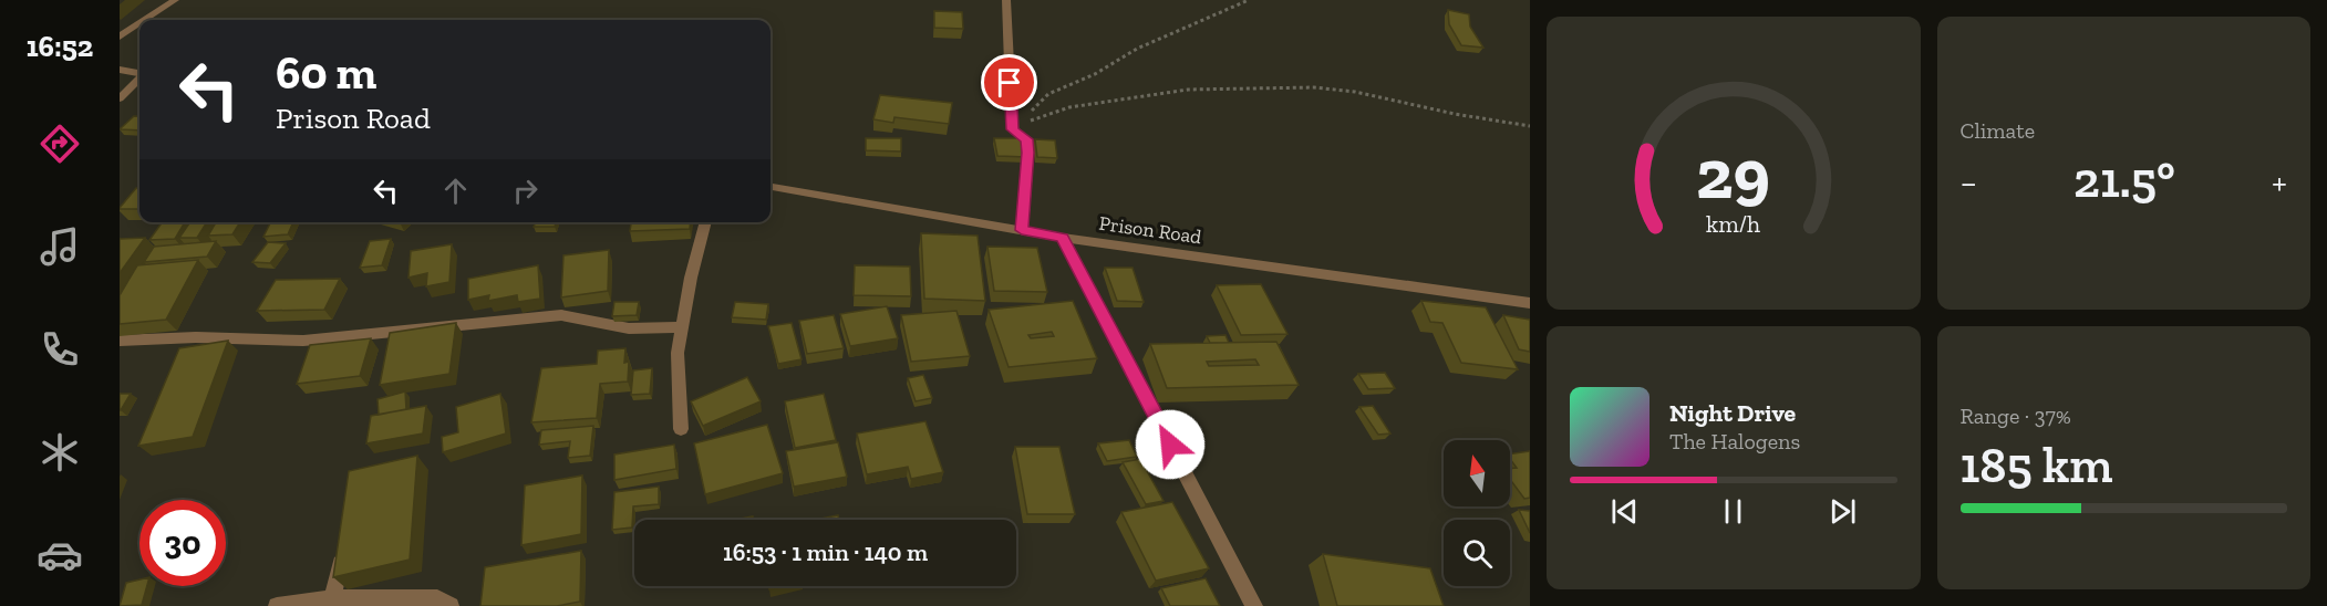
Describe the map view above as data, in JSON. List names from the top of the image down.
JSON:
{
  "streets": {
    "street": ["Prison Road"]
  },
  "north": "top",
  "page": {
    "tabs": "16:52",
    "tile": [
      "Climate",
      ["Range · 37%", "185 km"]
    ],
    "turn": ["60 m", "Prison Road"],
    "heat": ["−", "21.5°", "+"],
    "song": ["Night Drive", "The Halogens"],
    "limit": "30",
    "trip": "16:53 · 1 min · 140 m",
    "gauge": ["29", "km/h"]
  }
}
